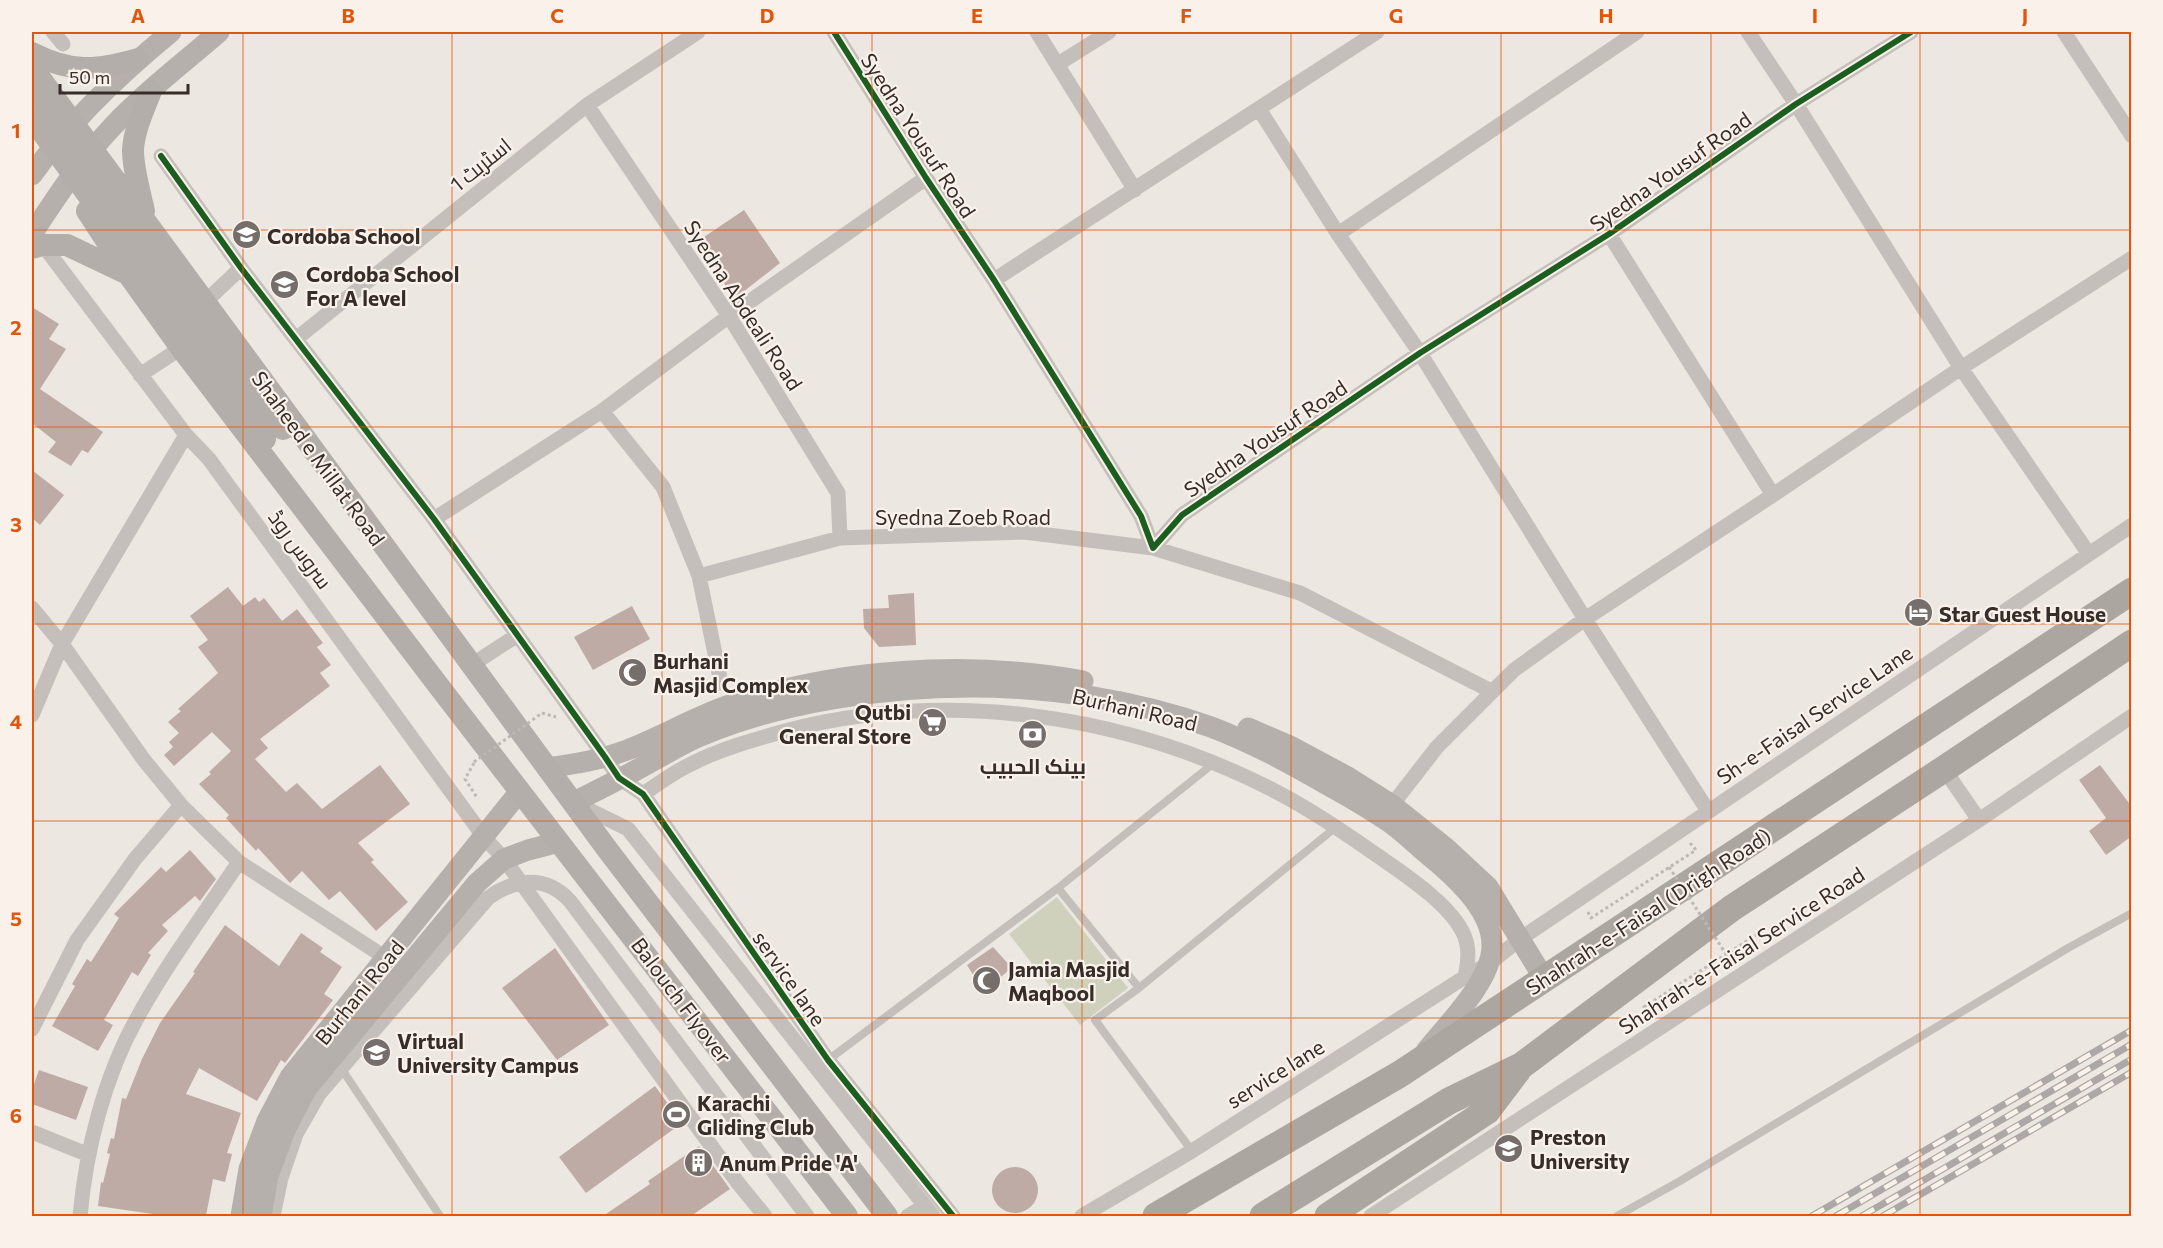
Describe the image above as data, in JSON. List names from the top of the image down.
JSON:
{
  "streets": {
    "highway": ["Shahrah-e-Faisal (Drigh Road)"],
    "main road": ["Shaheed e Millat Road", "Balouch Flyover"],
    "street": [
      "Syedna Yousuf Road",
      "اسٹریٹ 1",
      "Syedna Abdeali Road",
      "Syedna Zoeb Road",
      "سروس روڈ",
      "Burhani Road",
      "Sh-e-Faisal Service Lane",
      "Shahrah-e-Faisal Service Road",
      "service lane"
    ]
  },
  "crossings": [
    ["Syedna Yousuf Road", "Syedna Zoeb Road"],
    ["اسٹریٹ 1", "Syedna Abdeali Road"],
    ["اسٹریٹ 1", "service lane"],
    ["Syedna Abdeali Road", "Syedna Zoeb Road"],
    ["Shaheed e Millat Road", "Burhani Road"],
    ["Shaheed e Millat Road", "Balouch Flyover"],
    ["سروس روڈ", "Burhani Road"],
    ["Burhani Road", "Sh-e-Faisal Service Lane"],
    ["Burhani Road", "Shahrah-e-Faisal (Drigh Road)"],
    ["Burhani Road", "service lane"],
    ["Burhani Road", "Balouch Flyover"],
    ["Sh-e-Faisal Service Lane", "service lane"]
  ],
  "places": {
    "school or university": [
      "Cordoba School",
      "Cordoba School For A level",
      "Virtual University Campus",
      "Preston University"
    ],
    "hotel": ["Star Guest House"],
    "mosque": ["Burhani Masjid Complex", "Jamia Masjid Maqbool"],
    "supermarket": ["Qutbi General Store"],
    "bank": ["بينک الحبيب"],
    "sports": ["Karachi Gliding Club"],
    "building": ["Anum Pride 'A'"]
  },
  "scale_bar": "50 m",
  "grid": {
    "columns": [
      "A",
      "B",
      "C",
      "D",
      "E",
      "F",
      "G",
      "H",
      "I",
      "J"
    ],
    "rows": [
      "1",
      "2",
      "3",
      "4",
      "5",
      "6"
    ]
  }
}
